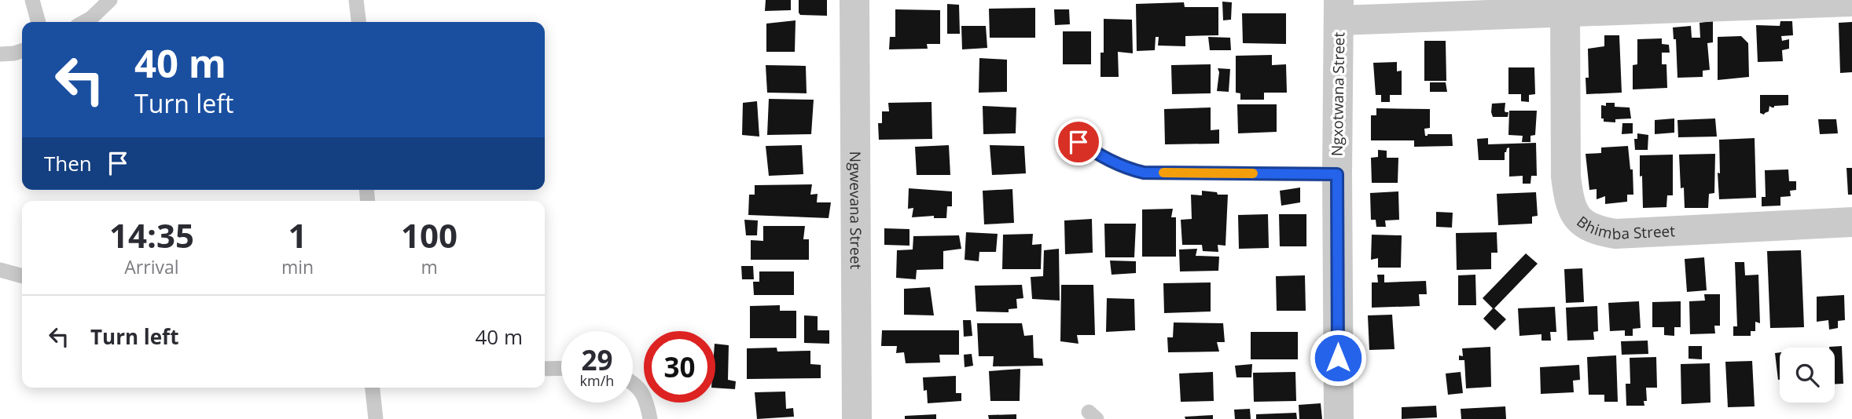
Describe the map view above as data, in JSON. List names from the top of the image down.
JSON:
{
  "streets": {
    "street": ["Ngxotwana Street", "Ngwevana Street", "Bhimba Street"]
  },
  "page": {
    "turn": ["40 m", "Turn left"],
    "then": "Then",
    "eta": [
      "14:35",
      "Arrival",
      "1",
      "min",
      "100",
      "m"
    ],
    "list": [
      {
        "name": "Turn left",
        "value": "40 m"
      }
    ],
    "speed": "29 km/h",
    "limit": "30"
  }
}
